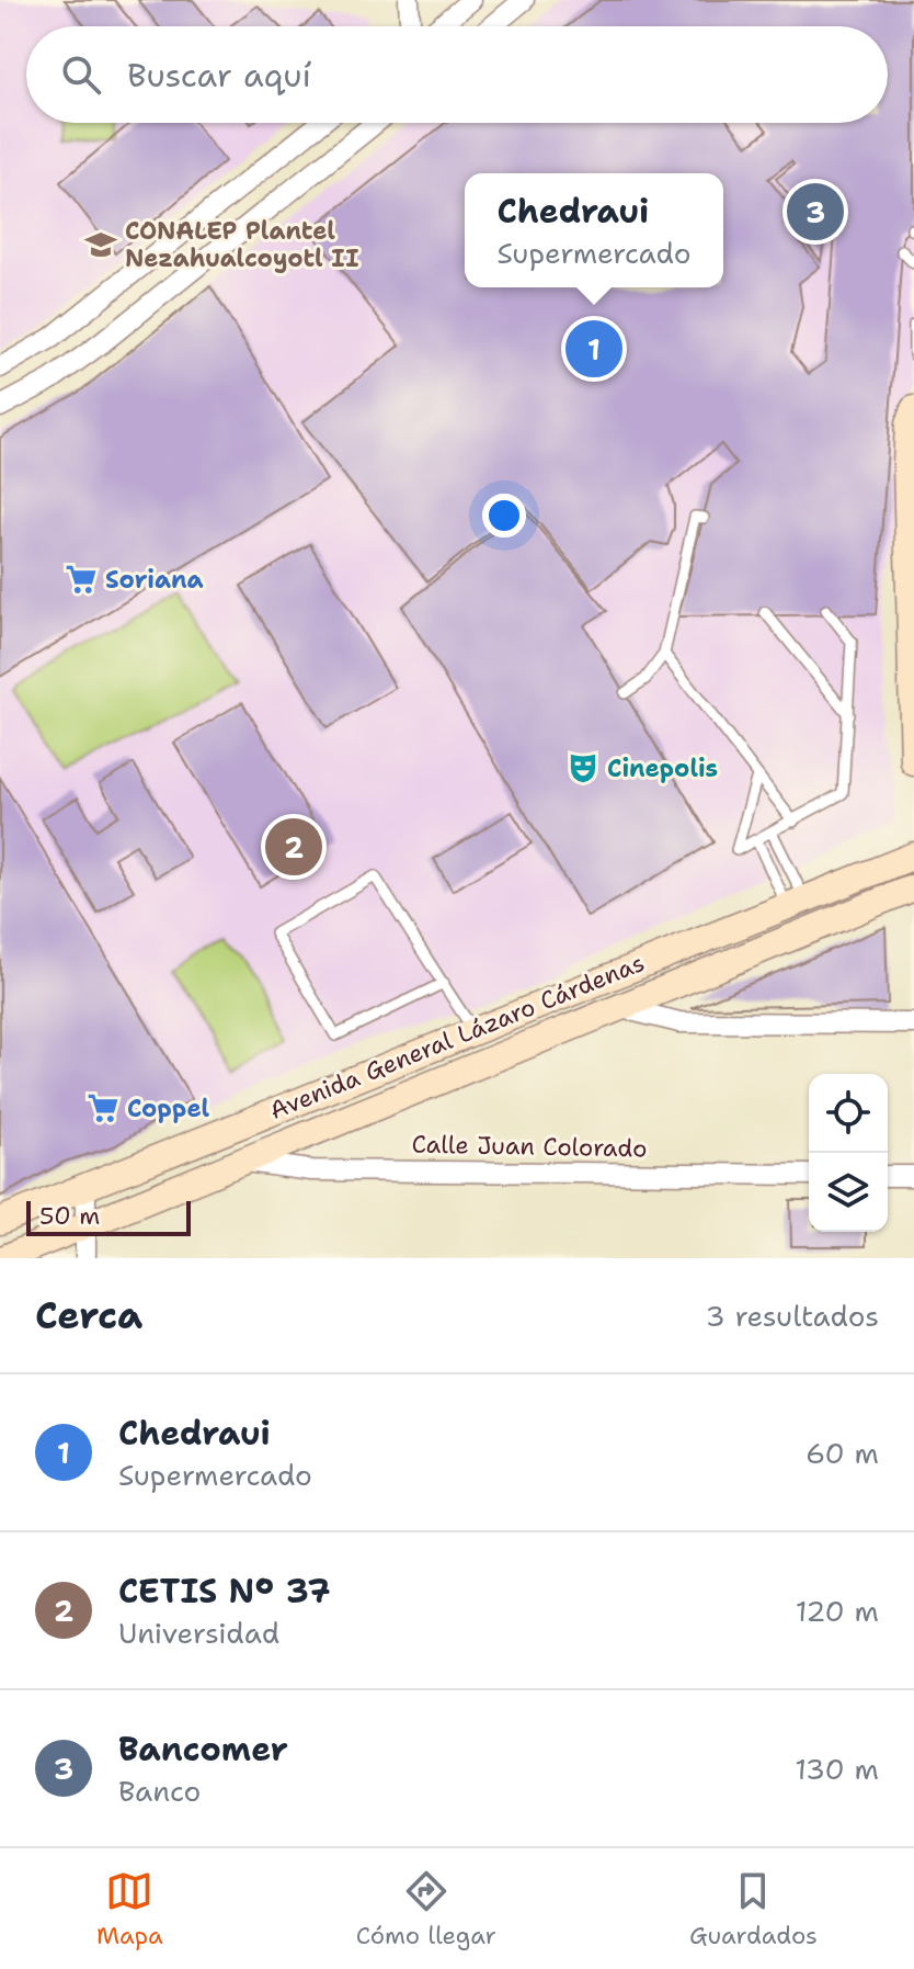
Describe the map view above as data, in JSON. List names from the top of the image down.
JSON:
{
  "streets": {
    "street": ["Avenida General Lázaro Cárdenas", "Calle Juan Colorado"]
  },
  "crossings": [
    ["Avenida General Lázaro Cárdenas", "Calle Juan Colorado"]
  ],
  "places": {
    "school or university": ["CONALEP Plantel Nezahualcoyotl II"],
    "supermarket": ["Soriana", "Coppel"],
    "theatre": ["Cinepolis"]
  },
  "scale_bar": "50 m",
  "page": {
    "search": "Buscar aquí",
    "popup": ["Chedraui", "Supermercado"],
    "pins": ["3", "1", "2"],
    "scale": "50 m",
    "heading": ["Cerca", "3 resultados"],
    "list": [
      {
        "mark": "1",
        "name": "Chedraui",
        "note": "Supermercado",
        "value": "60 m"
      },
      {
        "mark": "2",
        "name": "CETIS N° 37",
        "note": "Universidad",
        "value": "120 m"
      },
      {
        "mark": "3",
        "name": "Bancomer",
        "note": "Banco",
        "value": "130 m"
      }
    ],
    "nav": ["Mapa", "Cómo llegar", "Guardados"]
  }
}
